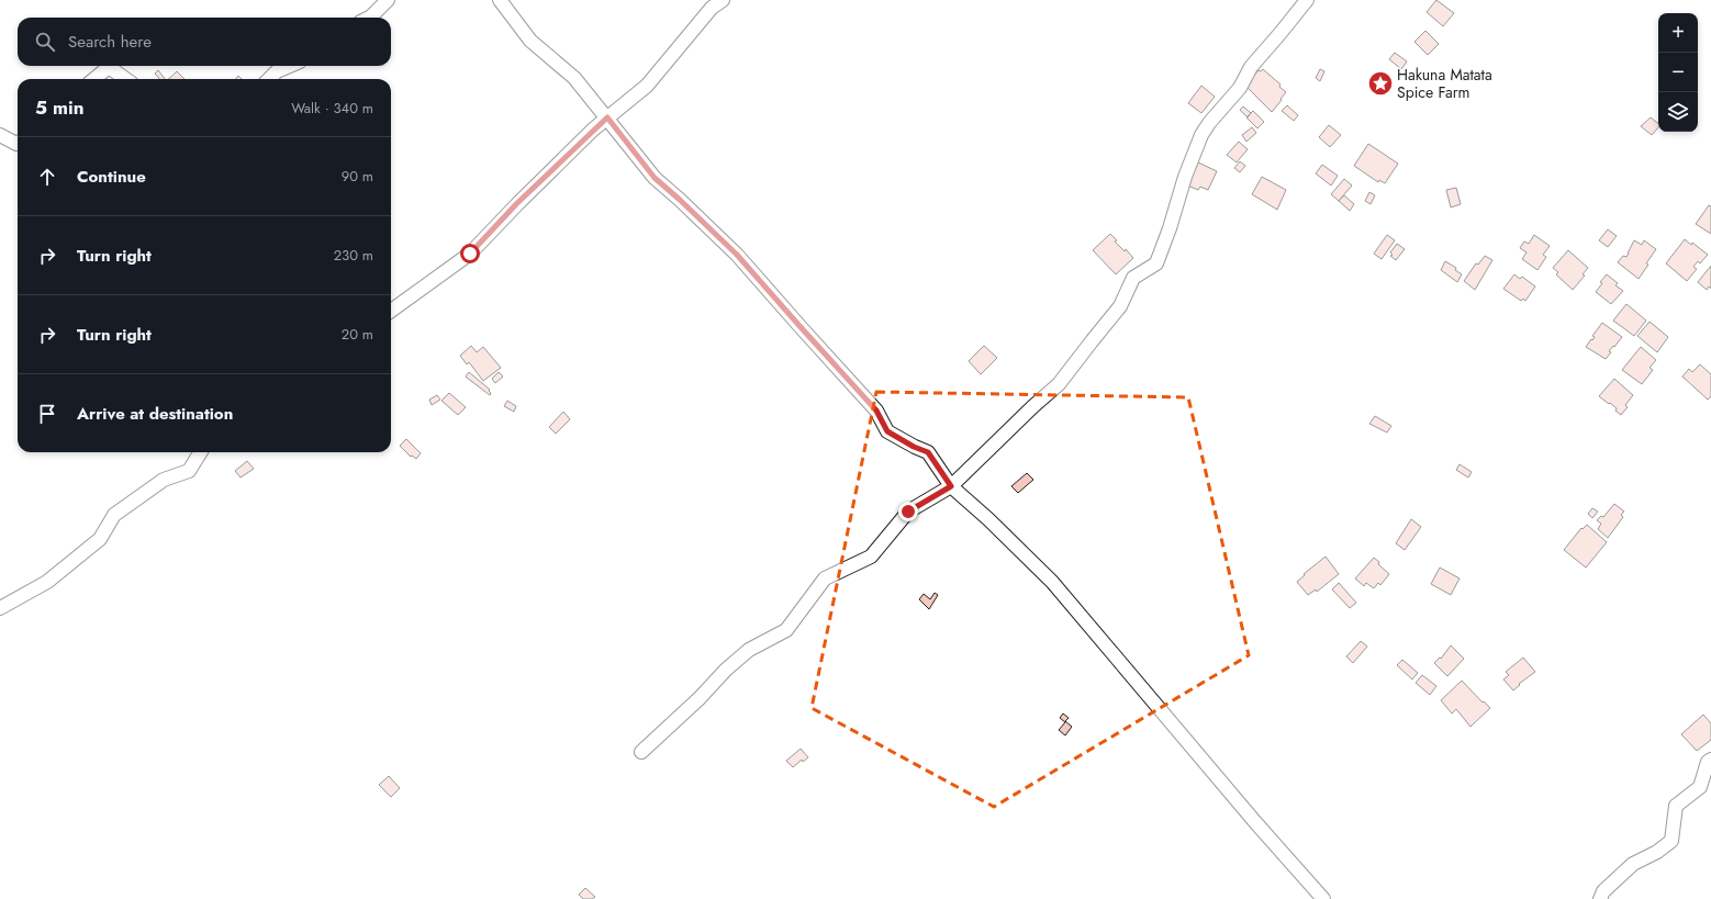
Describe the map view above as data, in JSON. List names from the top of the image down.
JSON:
{
  "places": {
    "place": ["Hakuna Matata Spice Farm"]
  },
  "page": {
    "map_buttons": ["+", "−"],
    "search": "Search here",
    "heading": ["5 min", "Walk · 340 m"],
    "list": [
      ["Continue", "90 m"],
      ["Turn right", "230 m"],
      ["Turn right", "20 m"],
      "Arrive at destination"
    ]
  }
}
